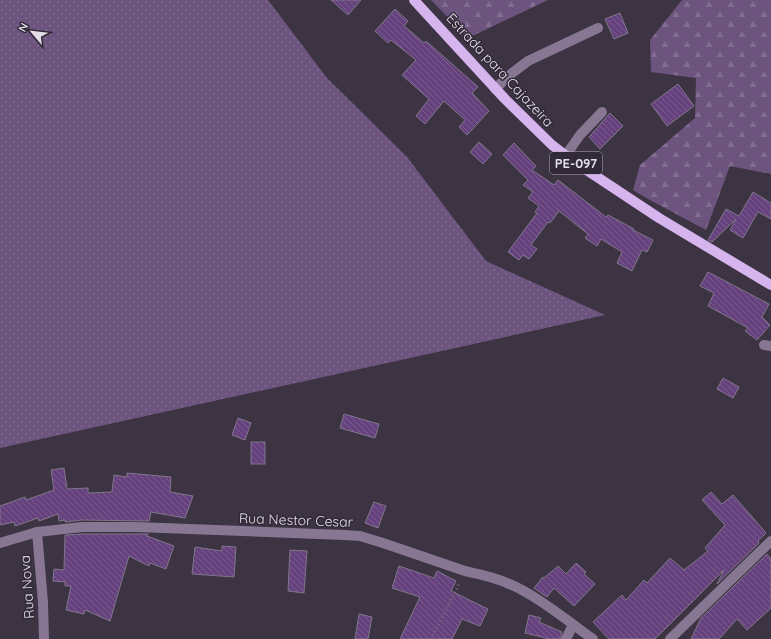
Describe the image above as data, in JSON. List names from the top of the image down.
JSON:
{
  "streets": {
    "main road": ["Estrada para Cajazeira", "PE-097"],
    "street": ["Rua Nestor Cesar", "Rua Nova"]
  },
  "crossings": [
    ["Rua Nestor Cesar", "Rua Nova"]
  ],
  "north": "top left"
}
